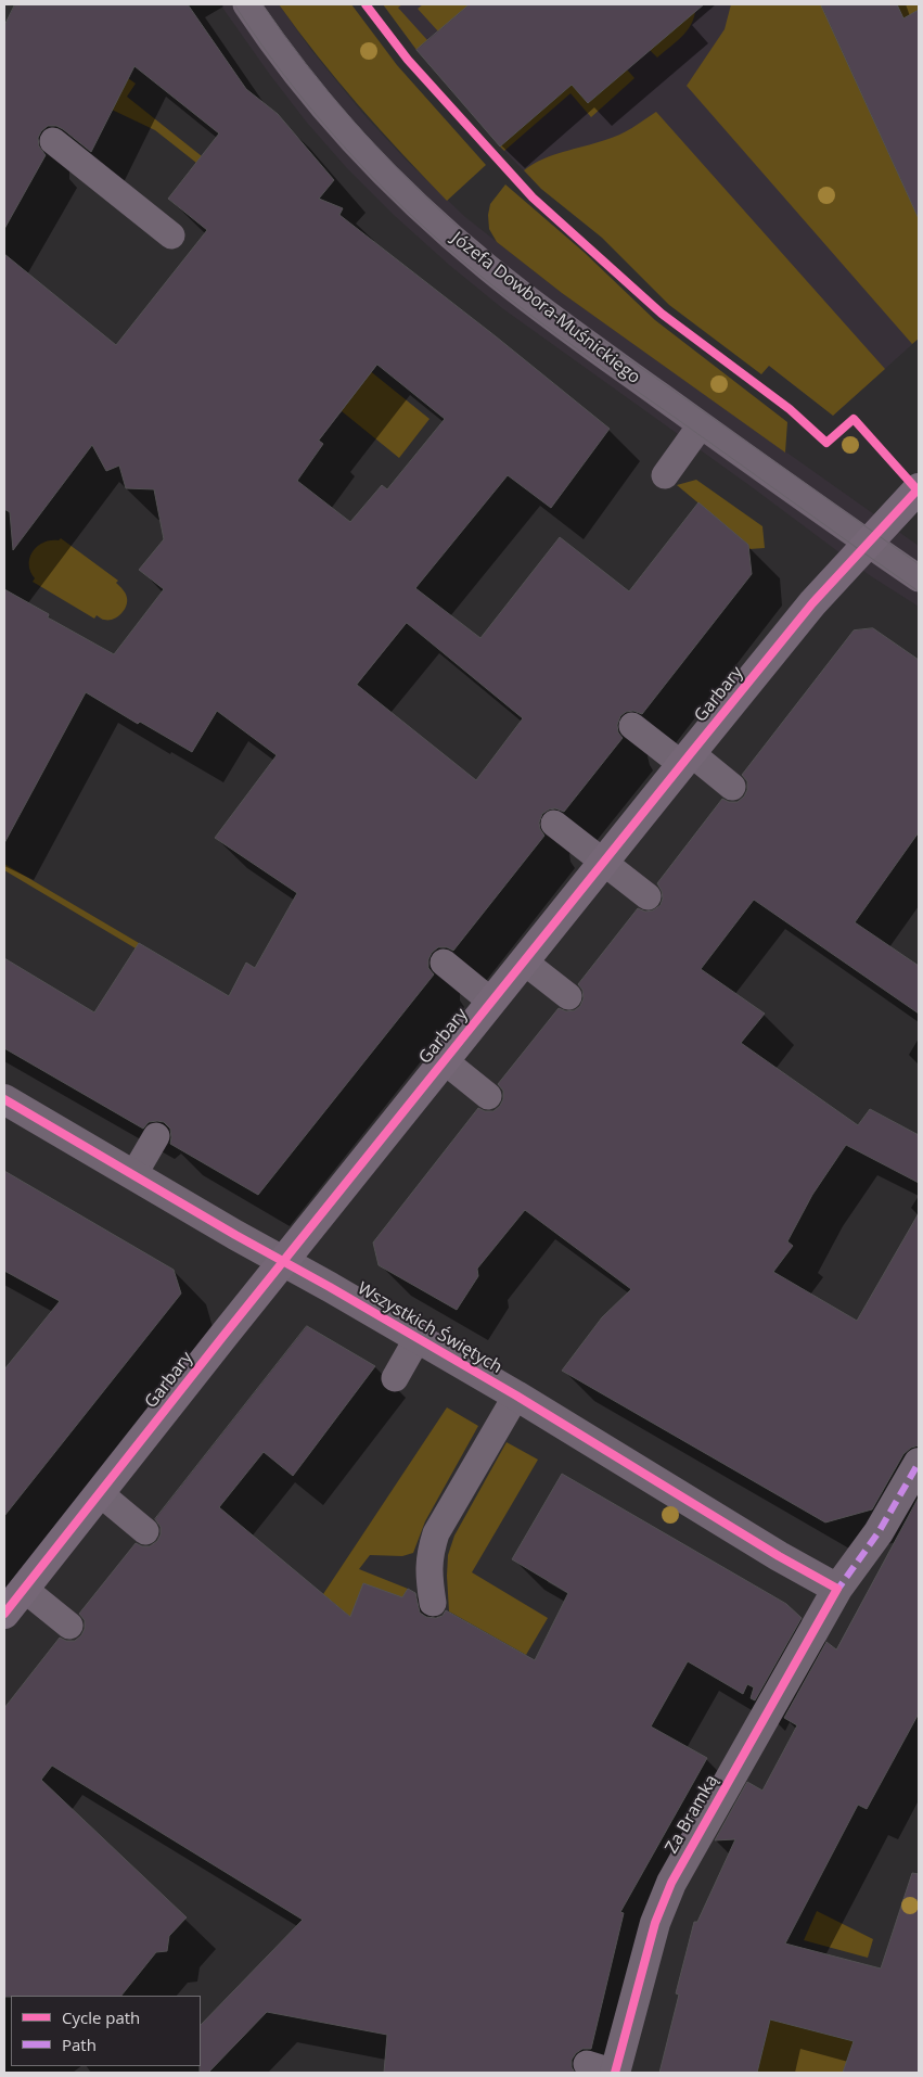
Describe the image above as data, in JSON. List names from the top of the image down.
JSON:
{
  "streets": {
    "street": ["Garbary", "Wszystkich Świętych", "Za Bramką"],
    "lane": ["Józefa Dowbora-Muśnickiego"]
  },
  "crossings": [
    ["Józefa Dowbora-Muśnickiego", "Garbary"],
    ["Garbary", "Wszystkich Świętych"],
    ["Wszystkich Świętych", "Za Bramką"]
  ],
  "legend": ["Cycle path", "Path"]
}
